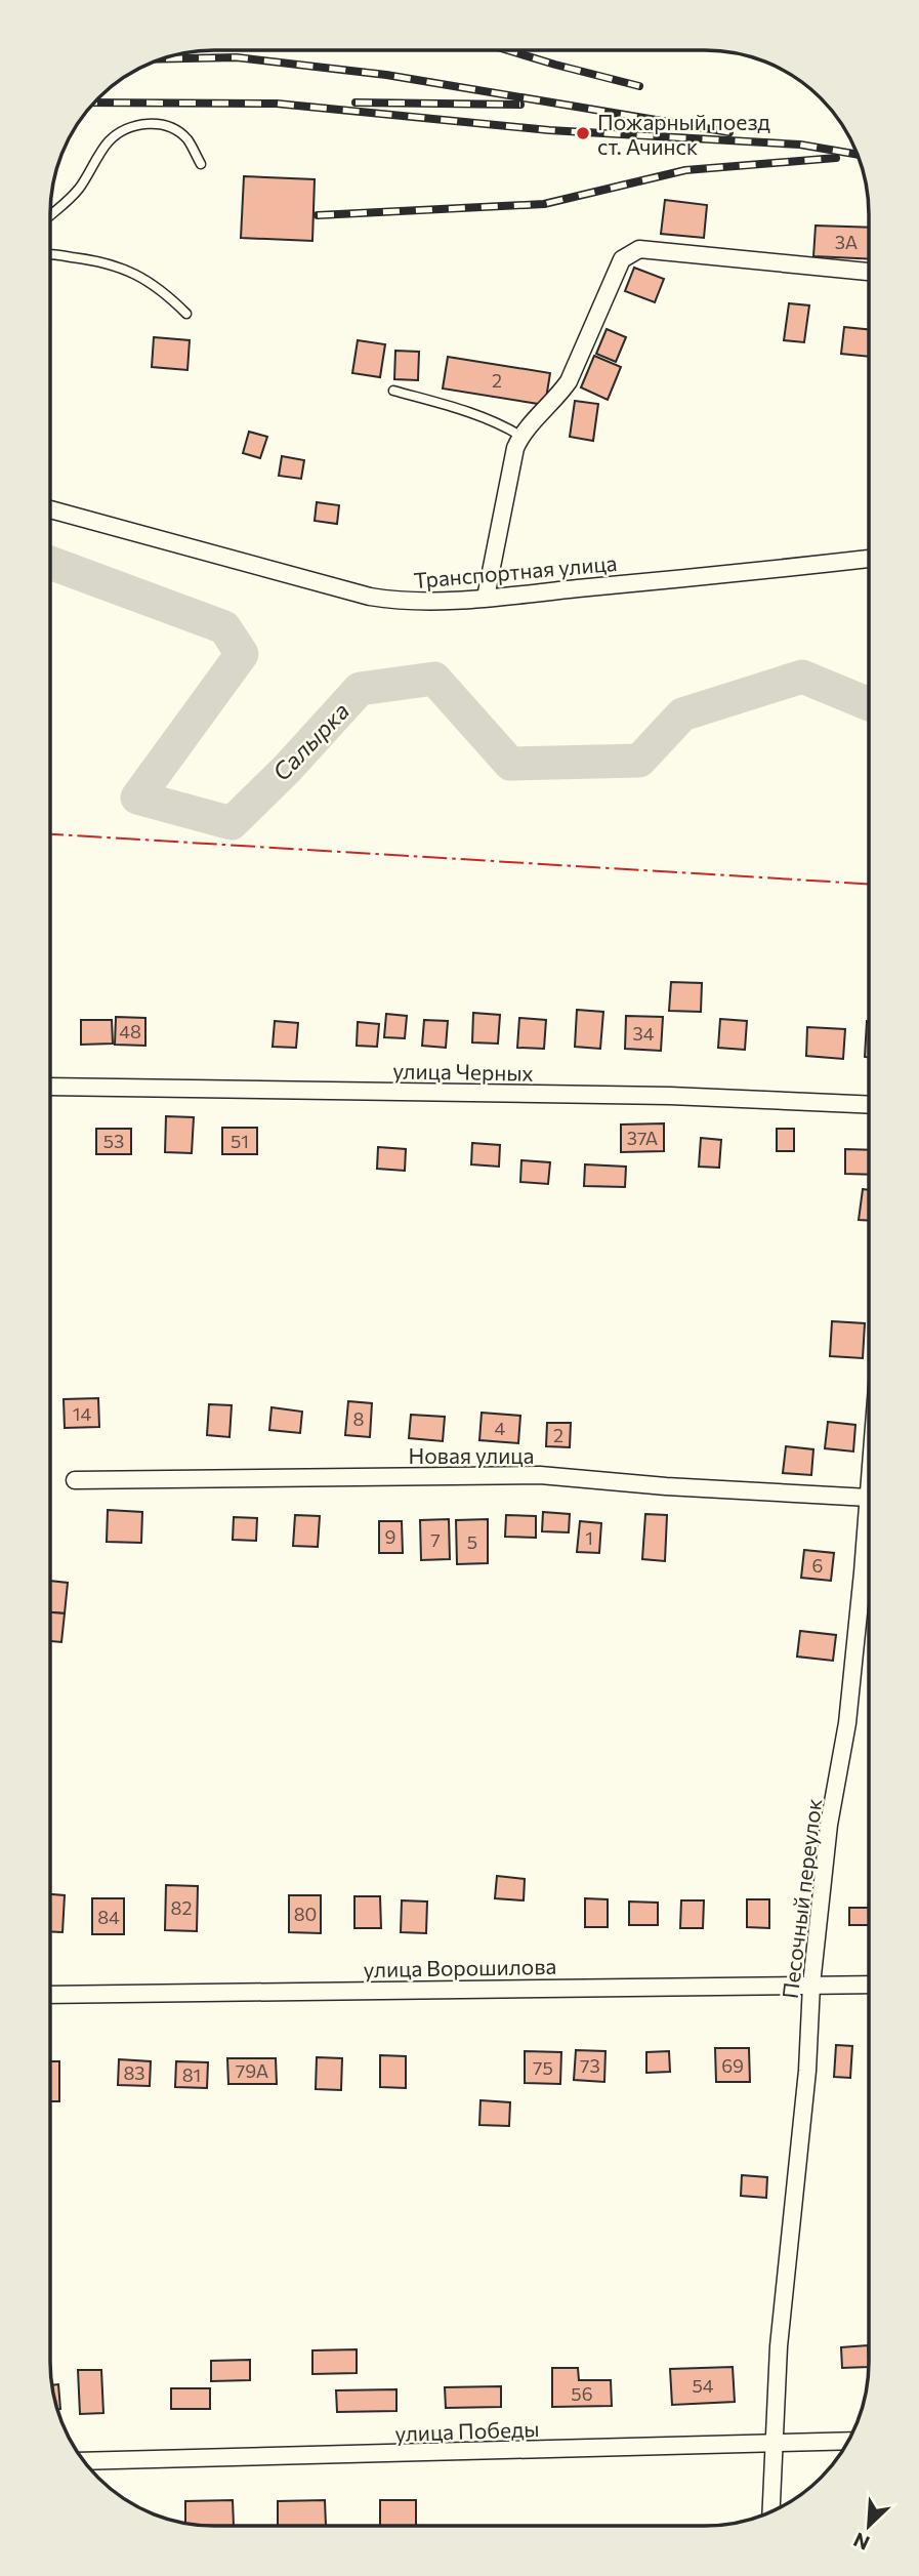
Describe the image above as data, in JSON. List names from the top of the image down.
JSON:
{
  "streets": {
    "street": [
      "Транспортная улица",
      "улица Черных",
      "Новая улица",
      "Песочный переулок",
      "улица Ворошилова",
      "улица Победы"
    ]
  },
  "crossings": [
    ["Новая улица", "Песочный переулок"],
    ["Песочный переулок", "улица Ворошилова"],
    ["Песочный переулок", "улица Победы"]
  ],
  "water": ["Салырка"],
  "places": ["Пожарный поезд ст. Ачинск"],
  "house_numbers": [
    "3А",
    "2",
    "48",
    "34",
    "37А",
    "53",
    "51",
    "14",
    "8",
    "4",
    "2",
    "9",
    "1",
    "7",
    "5",
    "6",
    "82",
    "80",
    "84",
    "73",
    "69",
    "75",
    "79А",
    "83",
    "81",
    "54",
    "56"
  ],
  "north": "bottom left"
}
